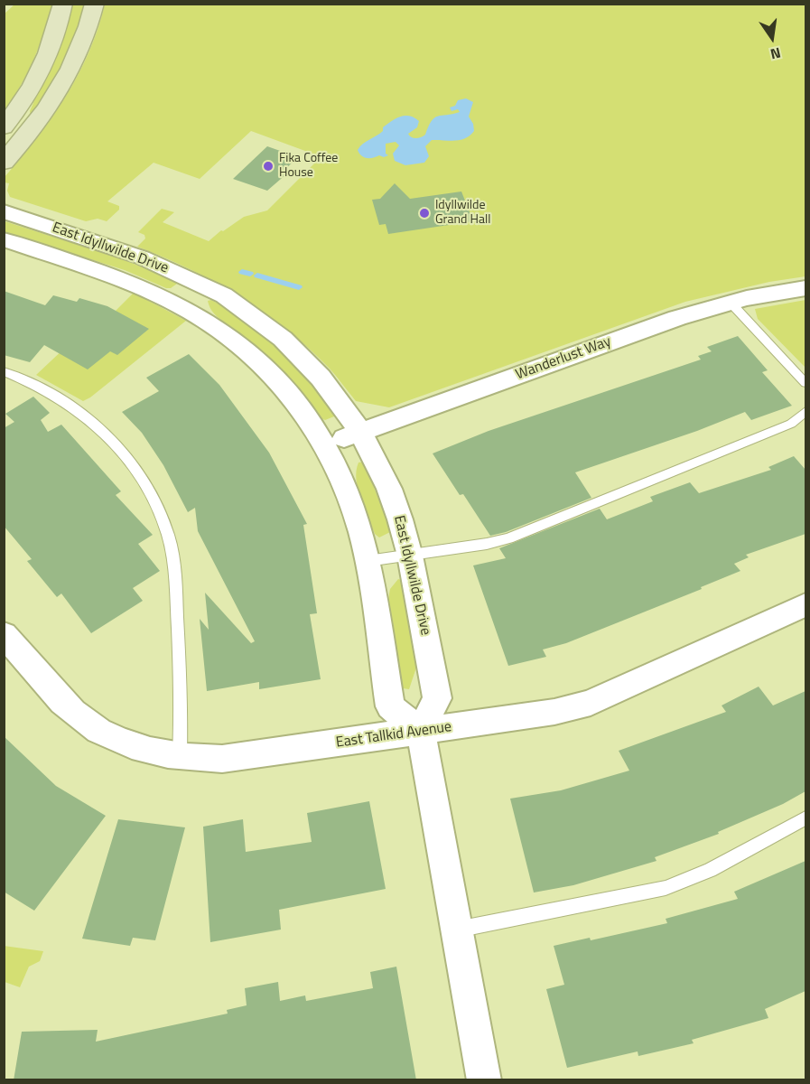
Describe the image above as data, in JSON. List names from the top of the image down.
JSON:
{
  "streets": {
    "street": ["East Idyllwilde Drive", "Wanderlust Way", "East Tallkid Avenue"]
  },
  "crossings": [
    ["East Idyllwilde Drive", "Wanderlust Way"],
    ["East Idyllwilde Drive", "East Tallkid Avenue"]
  ],
  "places": ["Fika Coffee House", "Idyllwilde Grand Hall"],
  "north": "bottom"
}
